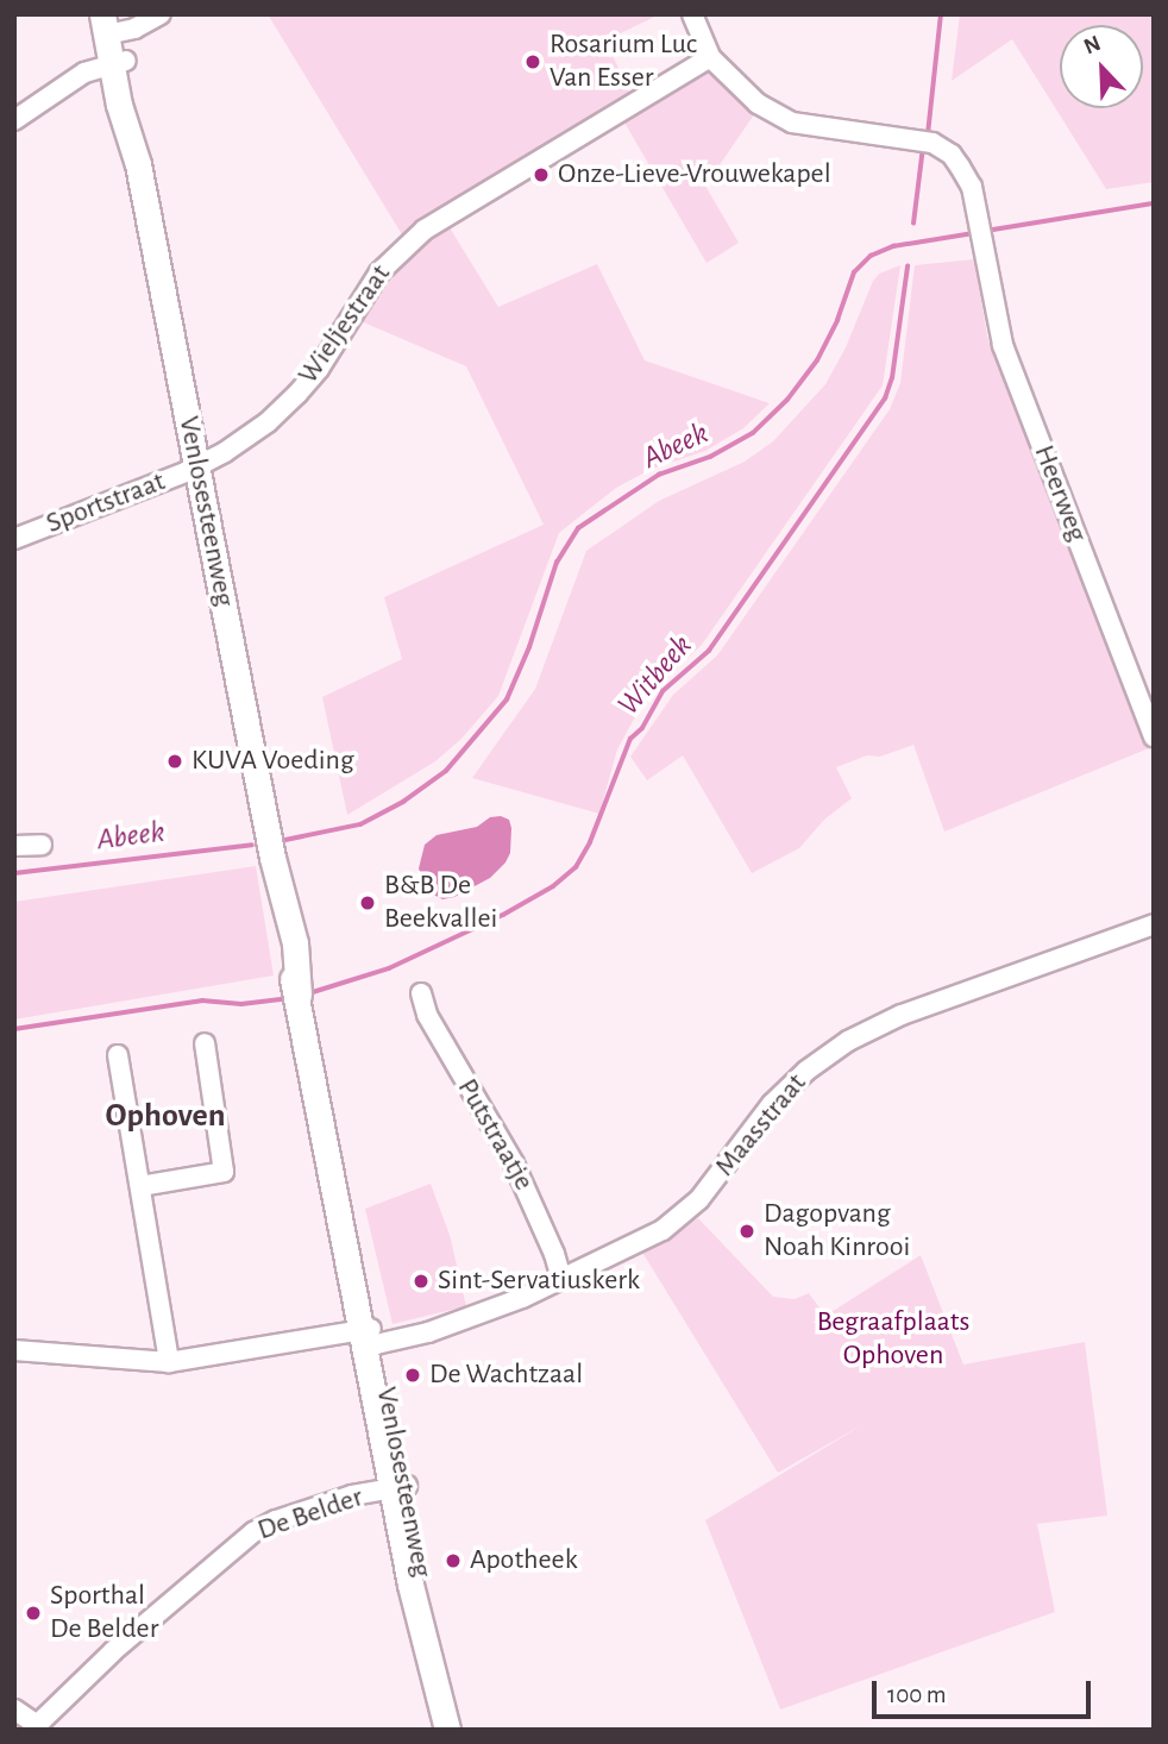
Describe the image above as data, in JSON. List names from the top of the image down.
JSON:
{
  "streets": {
    "main road": ["Venlosesteenweg"],
    "street": [
      "Wieljestraat",
      "Heerweg",
      "Sportstraat",
      "Maasstraat",
      "Putstraatje",
      "De Belder"
    ]
  },
  "crossings": [
    ["Wieljestraat", "Heerweg"],
    ["Wieljestraat", "Sportstraat"],
    ["Wieljestraat", "Venlosesteenweg"],
    ["Sportstraat", "Venlosesteenweg"],
    ["Venlosesteenweg", "Maasstraat"],
    ["Venlosesteenweg", "De Belder"],
    ["Maasstraat", "Putstraatje"]
  ],
  "districts": ["Ophoven"],
  "water": ["Abeek", "Witbeek"],
  "parks": ["Begraafplaats Ophoven"],
  "places": [
    "Rosarium Luc Van Esser",
    "Onze-Lieve-Vrouwekapel",
    "KUVA Voeding",
    "B&B De Beekvallei",
    "Dagopvang Noah Kinrooi",
    "Sint-Servatiuskerk",
    "De Wachtzaal",
    "Apotheek",
    "Sporthal De Belder"
  ],
  "scale_bar": "100 m",
  "north": "top left"
}
